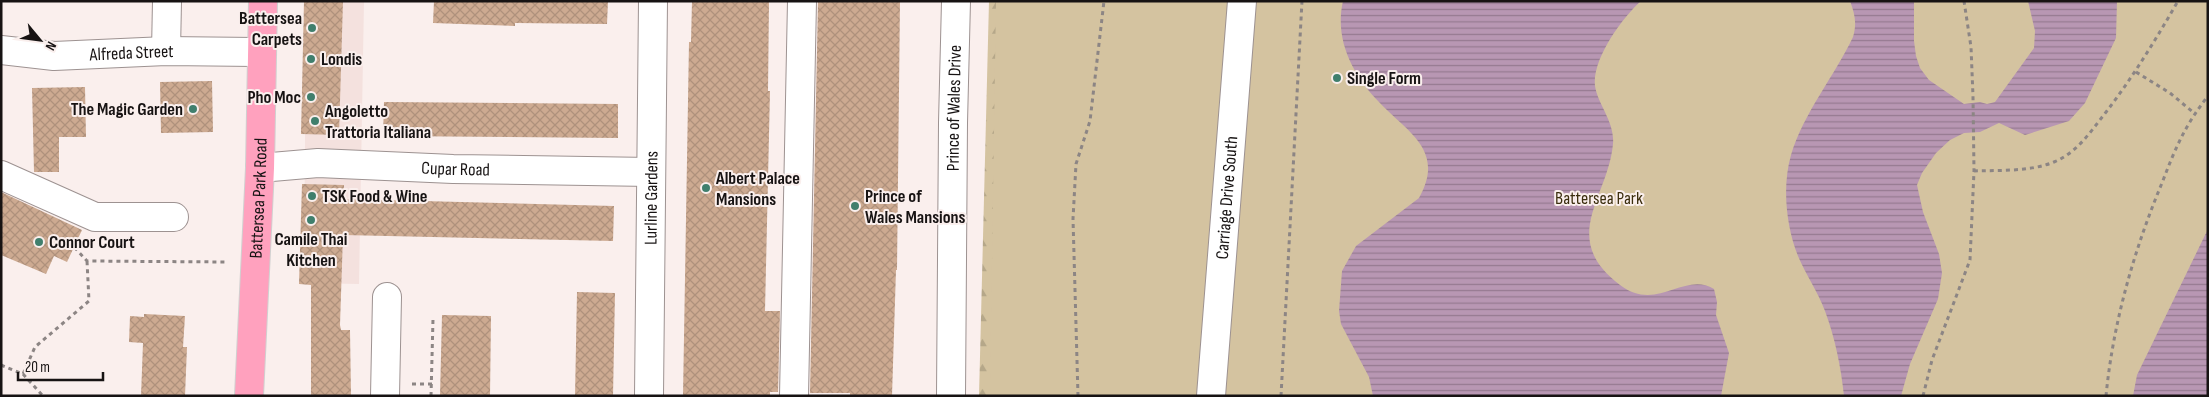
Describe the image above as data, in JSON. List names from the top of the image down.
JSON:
{
  "streets": {
    "highway": ["Battersea Park Road"],
    "street": [
      "Alfreda Street",
      "Prince of Wales Drive",
      "Cupar Road",
      "Lurline Gardens",
      "Carriage Drive South"
    ]
  },
  "crossings": [
    ["Alfreda Street", "Battersea Park Road"],
    ["Cupar Road", "Lurline Gardens"],
    ["Cupar Road", "Battersea Park Road"]
  ],
  "parks": ["Battersea Park"],
  "places": [
    "Battersea Carpets",
    "Londis",
    "Single Form",
    "Pho Moc",
    "The Magic Garden",
    "Angoletto Trattoria Italiana",
    "Albert Palace Mansions",
    "TSK Food & Wine",
    "Prince of Wales Mansions",
    "Camile Thai Kitchen",
    "Connor Court"
  ],
  "scale_bar": "20 m",
  "north": "bottom right"
}
